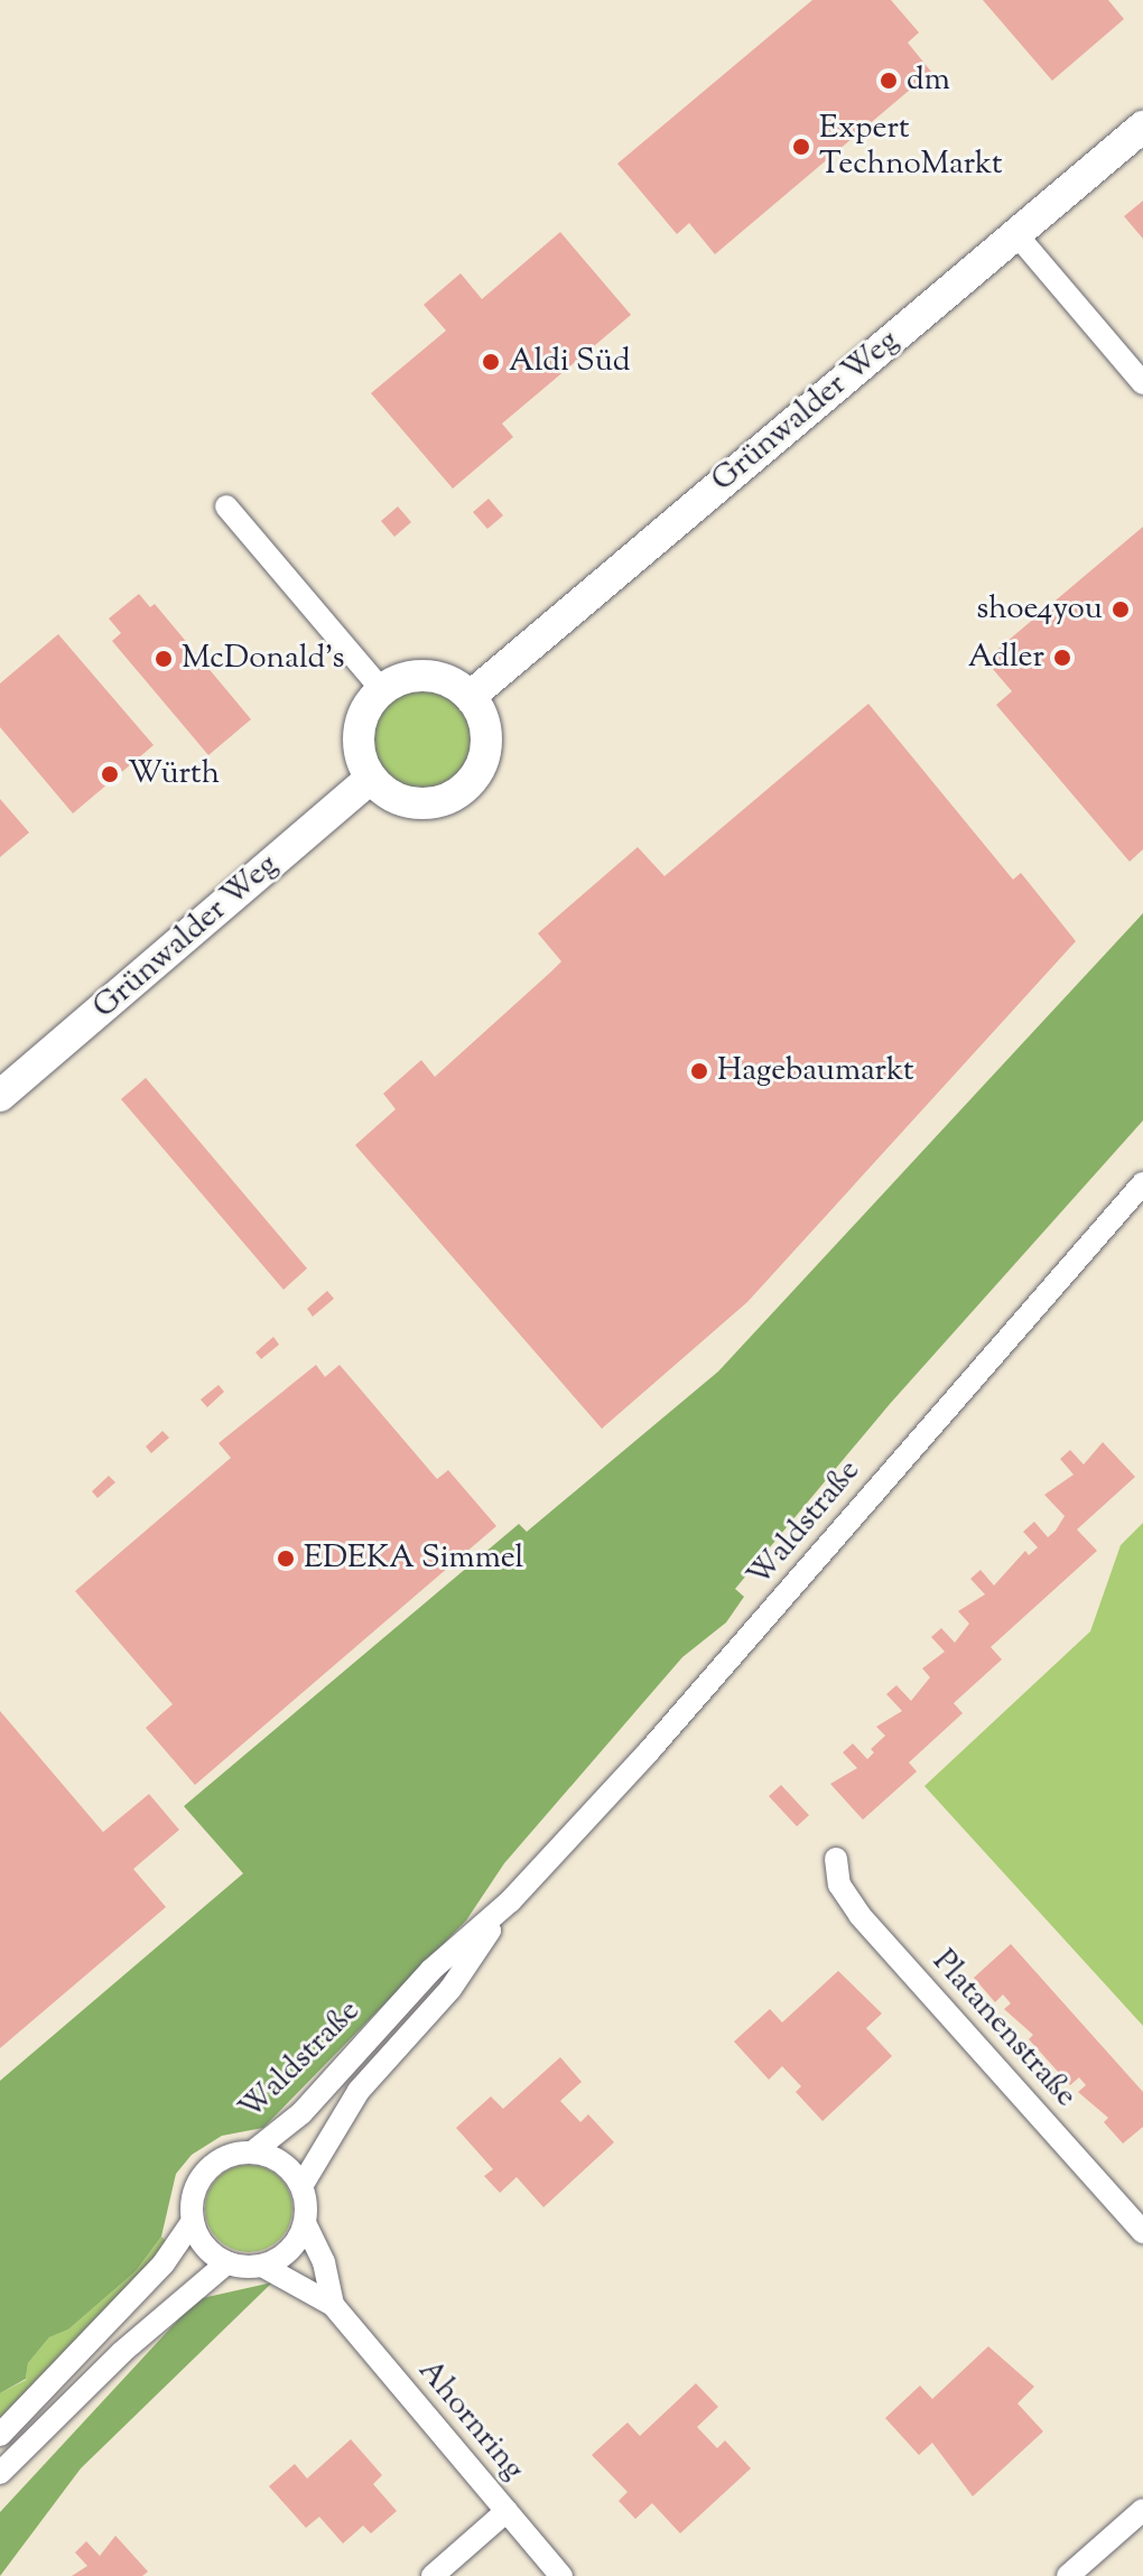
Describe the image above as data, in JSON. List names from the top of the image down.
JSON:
{
  "streets": {
    "main road": ["Grünwalder Weg"],
    "street": ["Waldstraße", "Platanenstraße", "Ahornring"]
  },
  "crossings": [
    ["Waldstraße", "Ahornring"]
  ],
  "places": [
    "dm",
    "Expert TechnoMarkt",
    "Aldi Süd",
    "shoe4you",
    "Adler",
    "McDonald's",
    "Würth",
    "Hagebaumarkt",
    "EDEKA Simmel"
  ]
}
